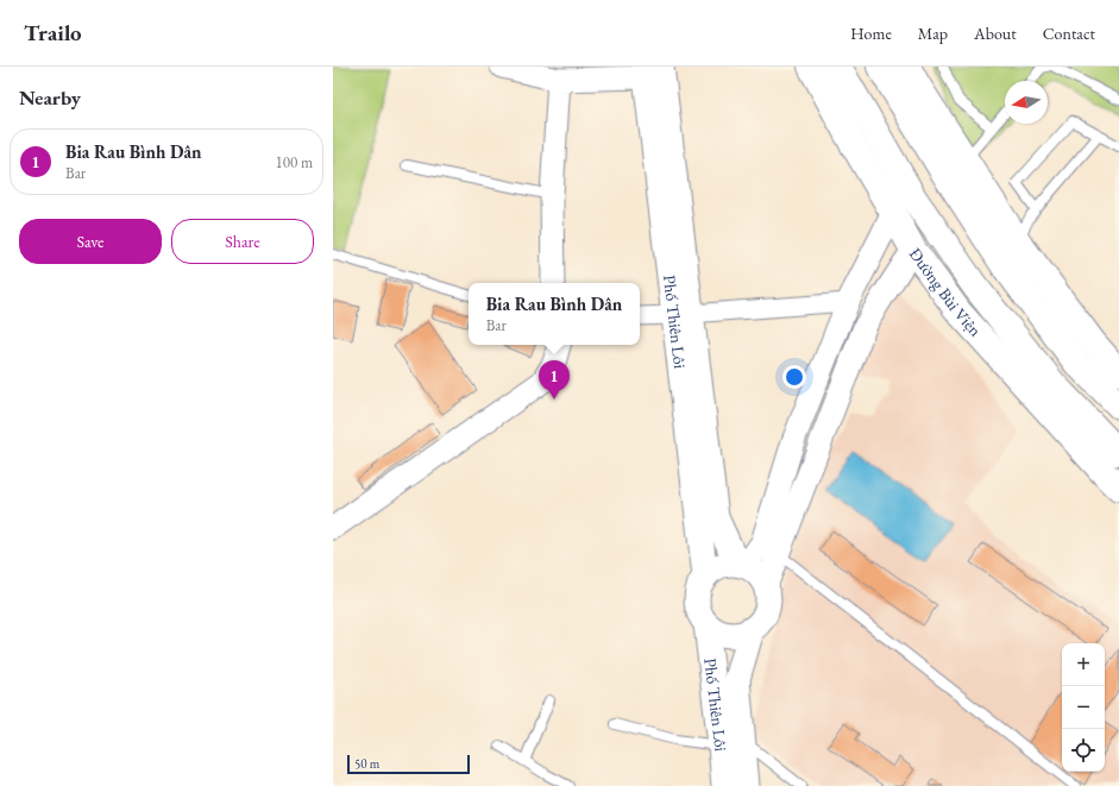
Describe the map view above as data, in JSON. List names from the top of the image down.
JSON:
{
  "streets": {
    "main road": ["Đường Bùi Viện", "Phố Thiên Lôi"]
  },
  "scale_bar": "50 m",
  "north": "left",
  "page": {
    "header": "Trailo",
    "nav": [
      "Home",
      "Map",
      "About",
      "Contact"
    ],
    "heading": "Nearby",
    "list": [
      {
        "mark": "1",
        "name": "Bia Rau Bình Dân",
        "note": "Bar",
        "value": "100 m"
      }
    ],
    "buttons": ["Save", "Share"],
    "popup": ["Bia Rau Bình Dân", "Bar"],
    "pins": "1",
    "map_buttons": ["+", "−"],
    "scale": "50 m"
  }
}
